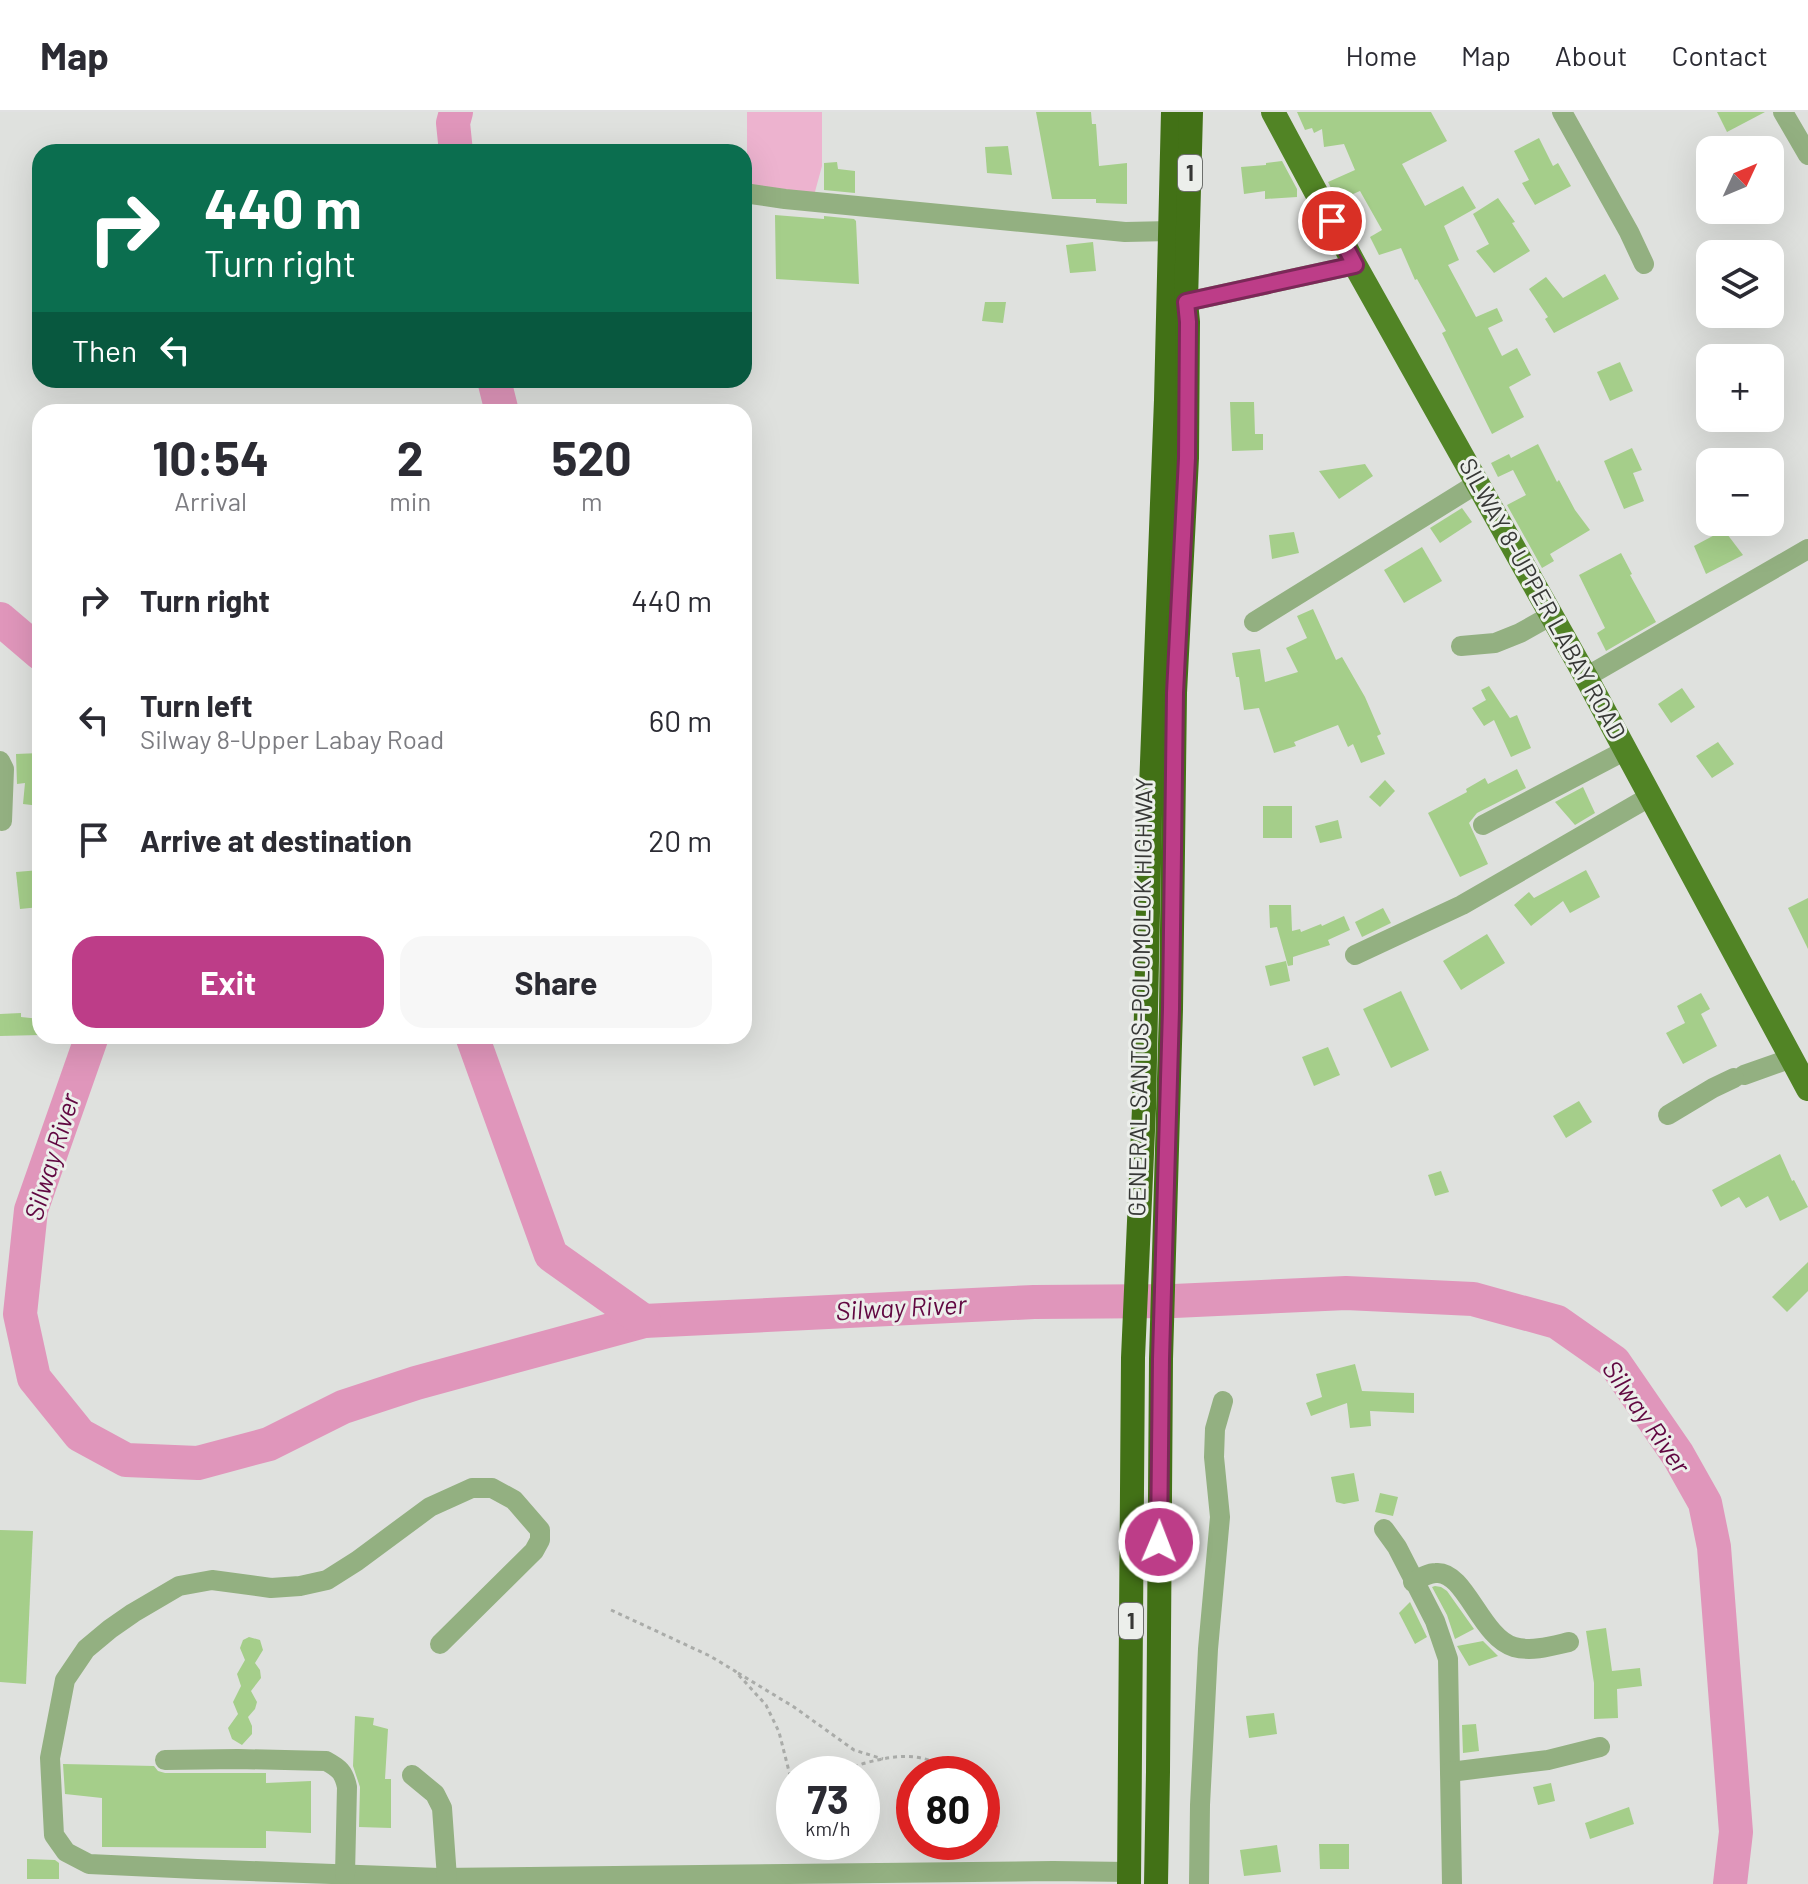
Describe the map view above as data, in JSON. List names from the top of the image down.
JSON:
{
  "streets": {
    "highway": ["1", "GENERAL SANTOS-POLOMOLOK HIGHWAY"],
    "main road": ["SILWAY 8-UPPER LABAY ROAD"]
  },
  "water": ["Silway River"],
  "north": "top right",
  "page": {
    "header": "Map",
    "nav": [
      "Home",
      "Map",
      "About",
      "Contact"
    ],
    "map_buttons": ["+", "−"],
    "turn": ["440 m", "Turn right"],
    "then": "Then",
    "eta": [
      "10:54",
      "Arrival",
      "2",
      "min",
      "520",
      "m"
    ],
    "list": [
      {
        "name": "Turn right",
        "value": "440 m"
      },
      {
        "name": "Turn left",
        "note": "Silway 8-Upper Labay Road",
        "value": "60 m"
      },
      {
        "name": "Arrive at destination",
        "value": "20 m"
      }
    ],
    "buttons": ["Exit", "Share"],
    "speed": "73 km/h",
    "limit": "80"
  }
}
